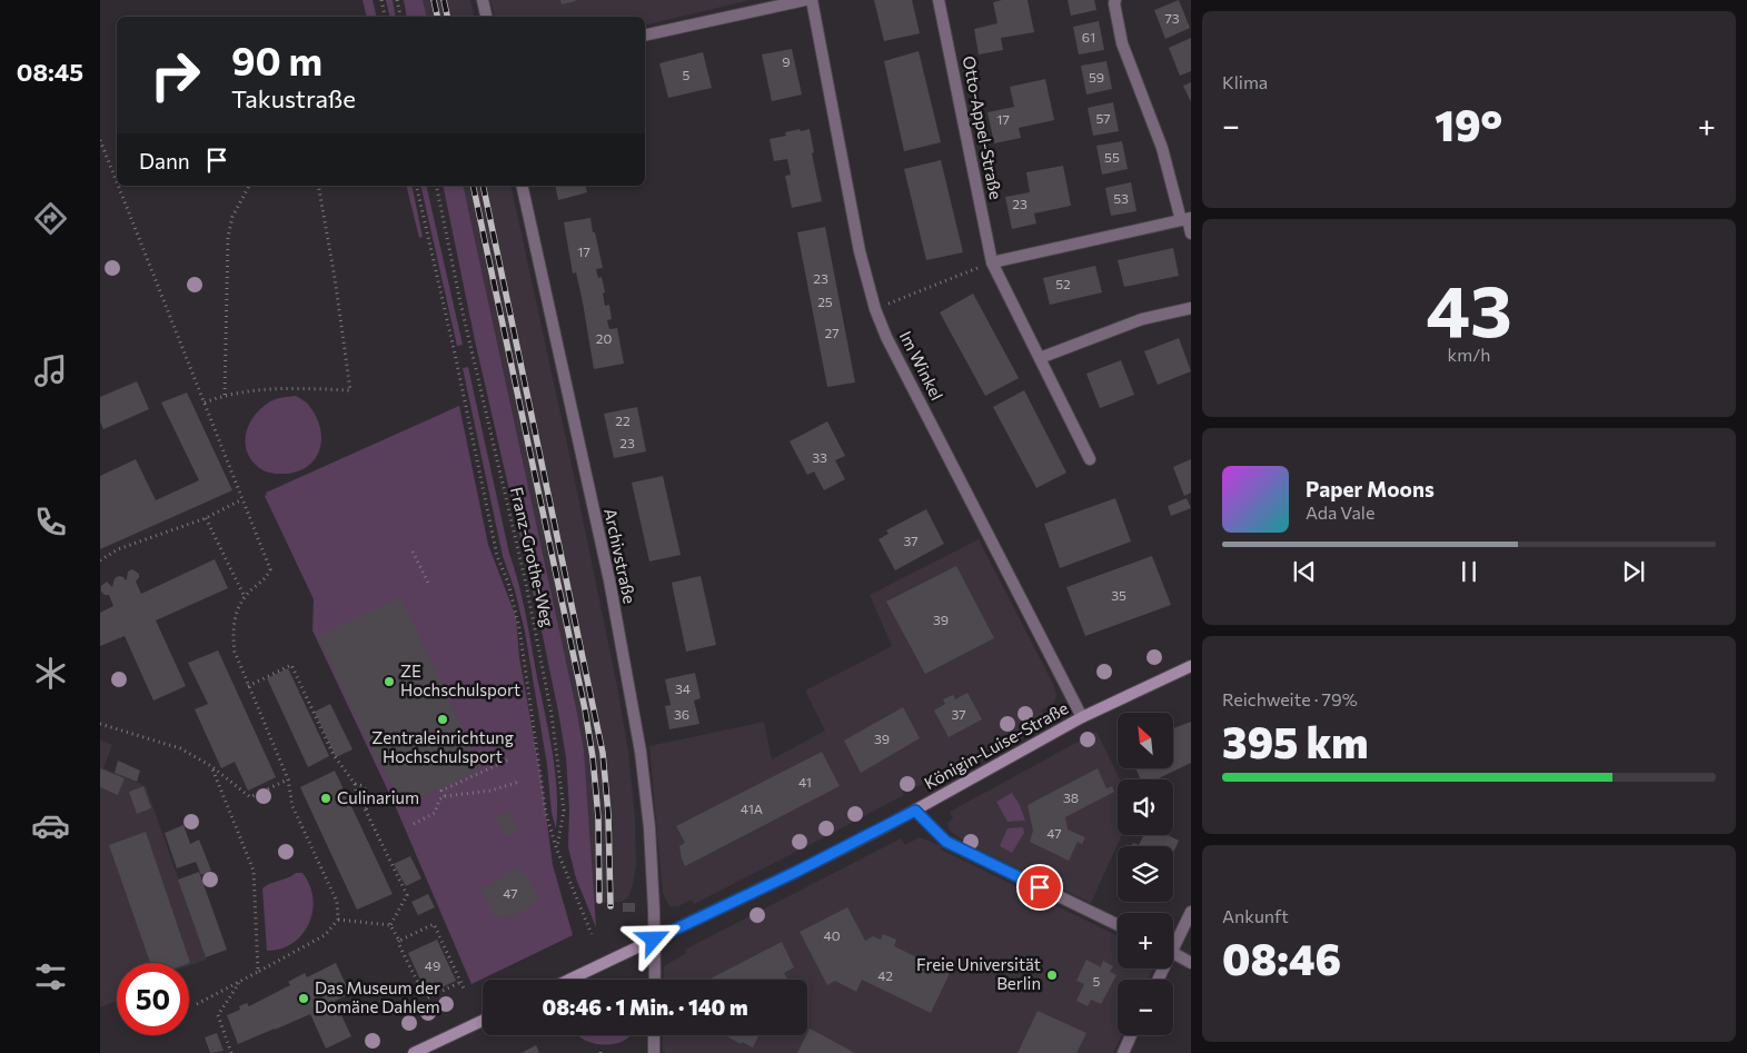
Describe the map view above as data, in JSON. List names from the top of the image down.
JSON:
{
  "streets": {
    "main road": ["Königin-Luise-Straße"],
    "street": ["Otto-Appel-Straße", "Im Winkel", "Archivstraße"],
    "path": ["Franz-Grothe-Weg"]
  },
  "crossings": [
    ["Im Winkel", "Königin-Luise-Straße"],
    ["Archivstraße", "Königin-Luise-Straße"]
  ],
  "places": [
    "ZE Hochschulsport",
    "Zentraleinrichtung Hochschulsport",
    "Culinarium",
    "Freie Universität Berlin",
    "Das Museum der Domäne Dahlem"
  ],
  "house_numbers": [
    "73",
    "61",
    "9",
    "5",
    "59",
    "57",
    "17",
    "55",
    "53",
    "23",
    "17",
    "23",
    "52",
    "25",
    "27",
    "20",
    "22",
    "23",
    "33",
    "37",
    "35",
    "39",
    "34",
    "36",
    "37",
    "39",
    "41",
    "38",
    "41A",
    "47",
    "47",
    "40",
    "49",
    "42",
    "5"
  ],
  "north": "top left",
  "page": {
    "tabs": "08:45",
    "tile": [
      "Klima",
      ["43", "km/h"],
      ["Reichweite · 79%", "395 km"],
      ["Ankunft", "08:46"]
    ],
    "turn": ["90 m", "Takustraße"],
    "heat": ["−", "19°", "+"],
    "then": "Dann",
    "song": ["Paper Moons", "Ada Vale"],
    "map_buttons": ["+", "−"],
    "limit": "50",
    "trip": "08:46 · 1 Min. · 140 m"
  }
}
